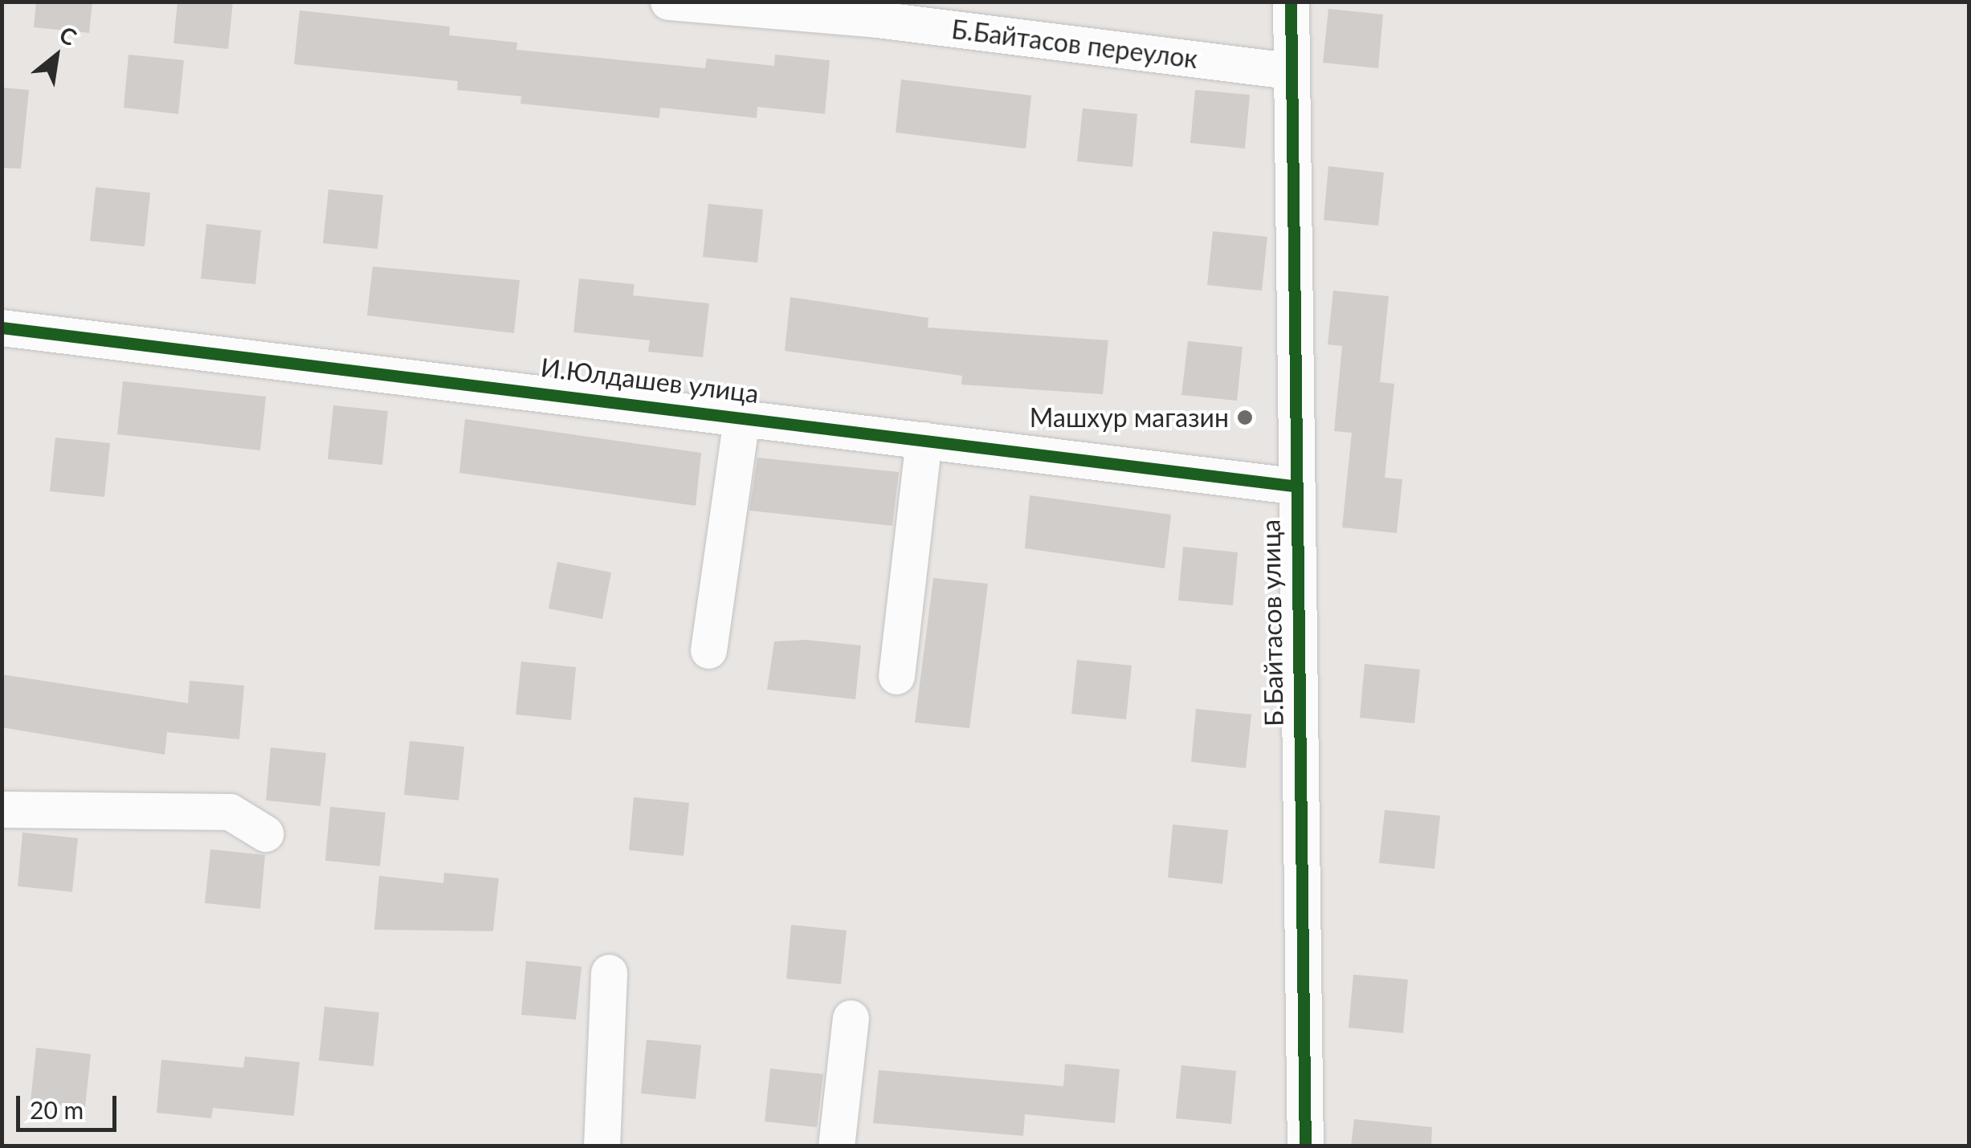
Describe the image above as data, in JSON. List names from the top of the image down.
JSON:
{
  "streets": {
    "street": ["Б.Байтасов переулок", "И.Юлдашев улица", "Б.Байтасов улица"]
  },
  "crossings": [
    ["Б.Байтасов переулок", "Б.Байтасов улица"],
    ["И.Юлдашев улица", "Б.Байтасов улица"]
  ],
  "places": ["Машхур магазин"],
  "scale_bar": "20 m",
  "north": "top right"
}
